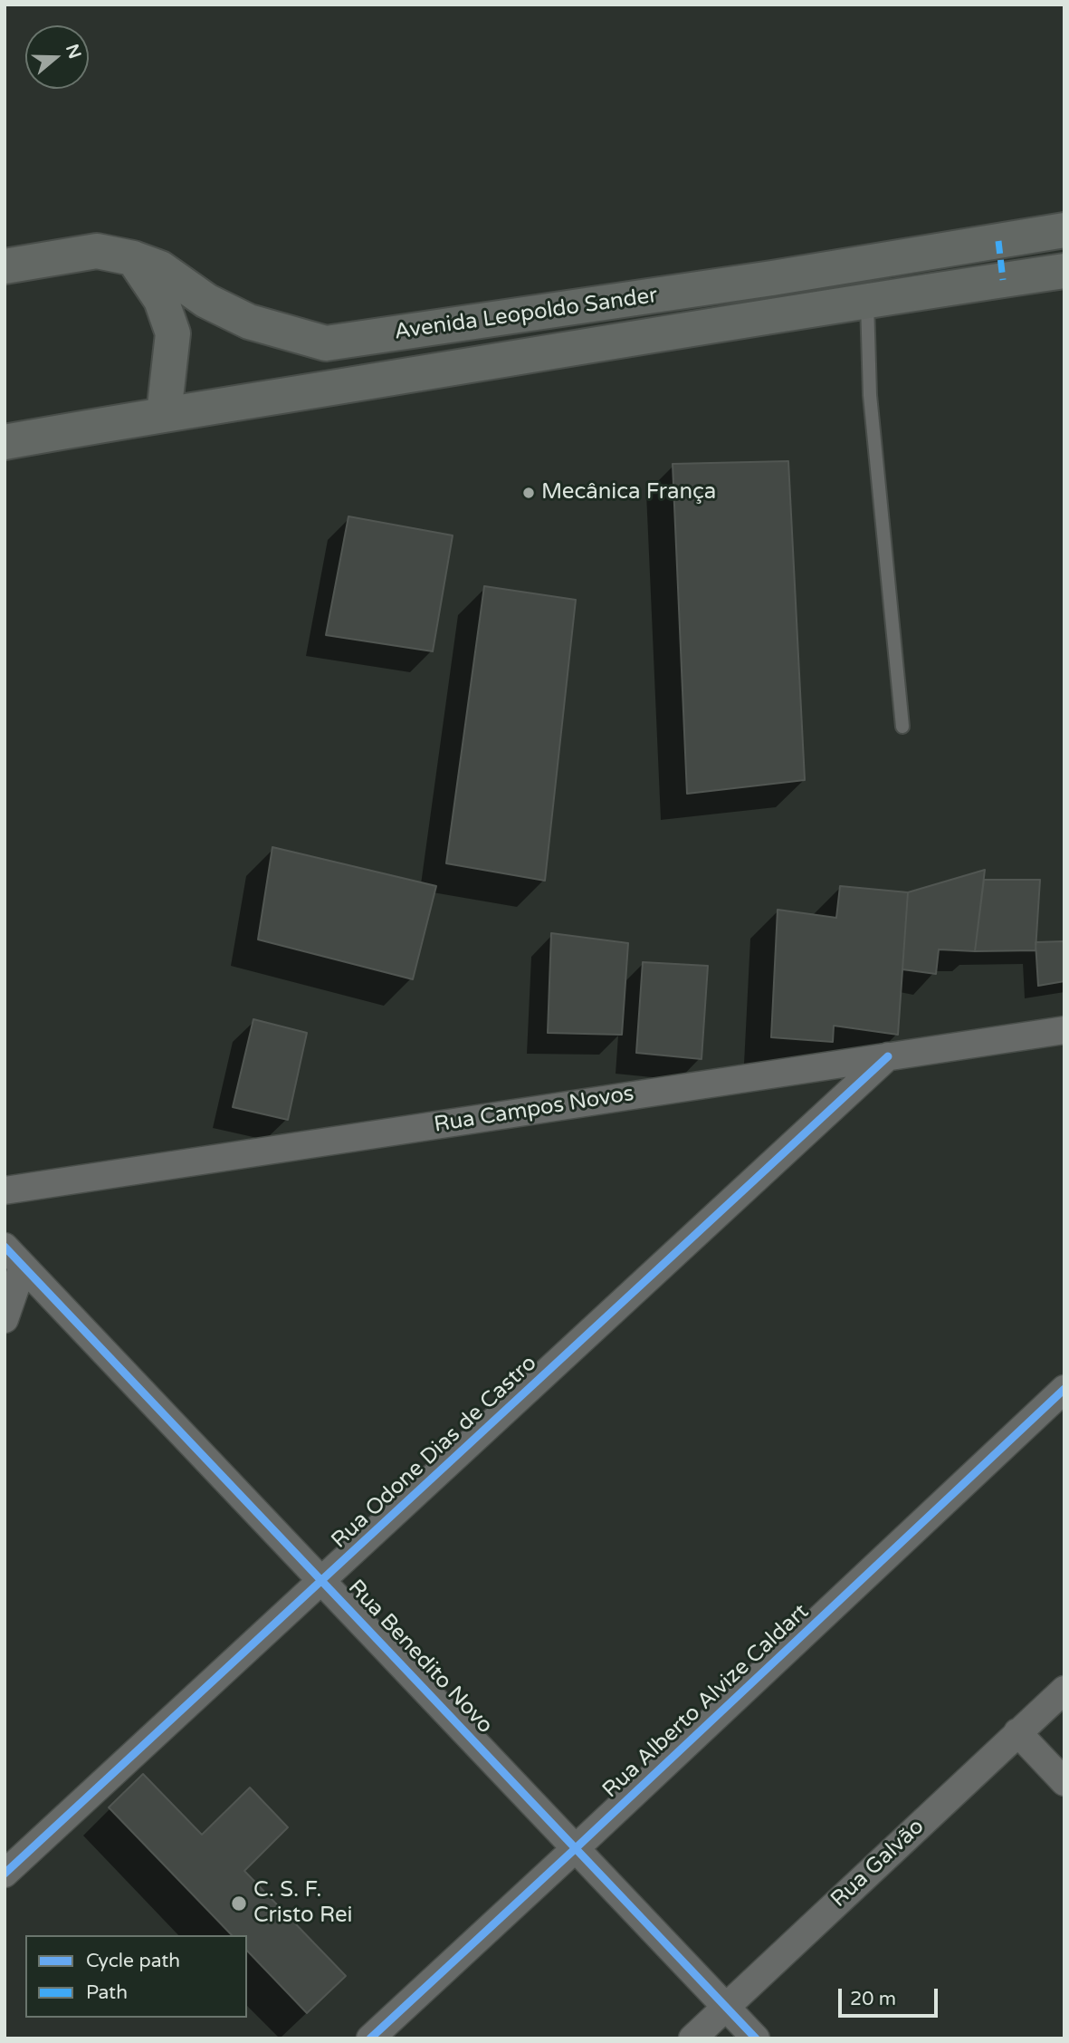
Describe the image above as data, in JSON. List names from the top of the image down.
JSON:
{
  "streets": {
    "highway": ["Avenida Leopoldo Sander"],
    "street": [
      "Rua Campos Novos",
      "Rua Odone Dias de Castro",
      "Rua Benedito Novo",
      "Rua Alberto Alvize Caldart",
      "Rua Galvão"
    ]
  },
  "crossings": [
    ["Rua Campos Novos", "Rua Odone Dias de Castro"],
    ["Rua Odone Dias de Castro", "Rua Benedito Novo"],
    ["Rua Benedito Novo", "Rua Alberto Alvize Caldart"],
    ["Rua Benedito Novo", "Rua Galvão"]
  ],
  "places": ["Mecânica França", "C. S. F. Cristo Rei"],
  "legend": ["Cycle path", "Path"],
  "scale_bar": "20 m",
  "north": "right"
}
